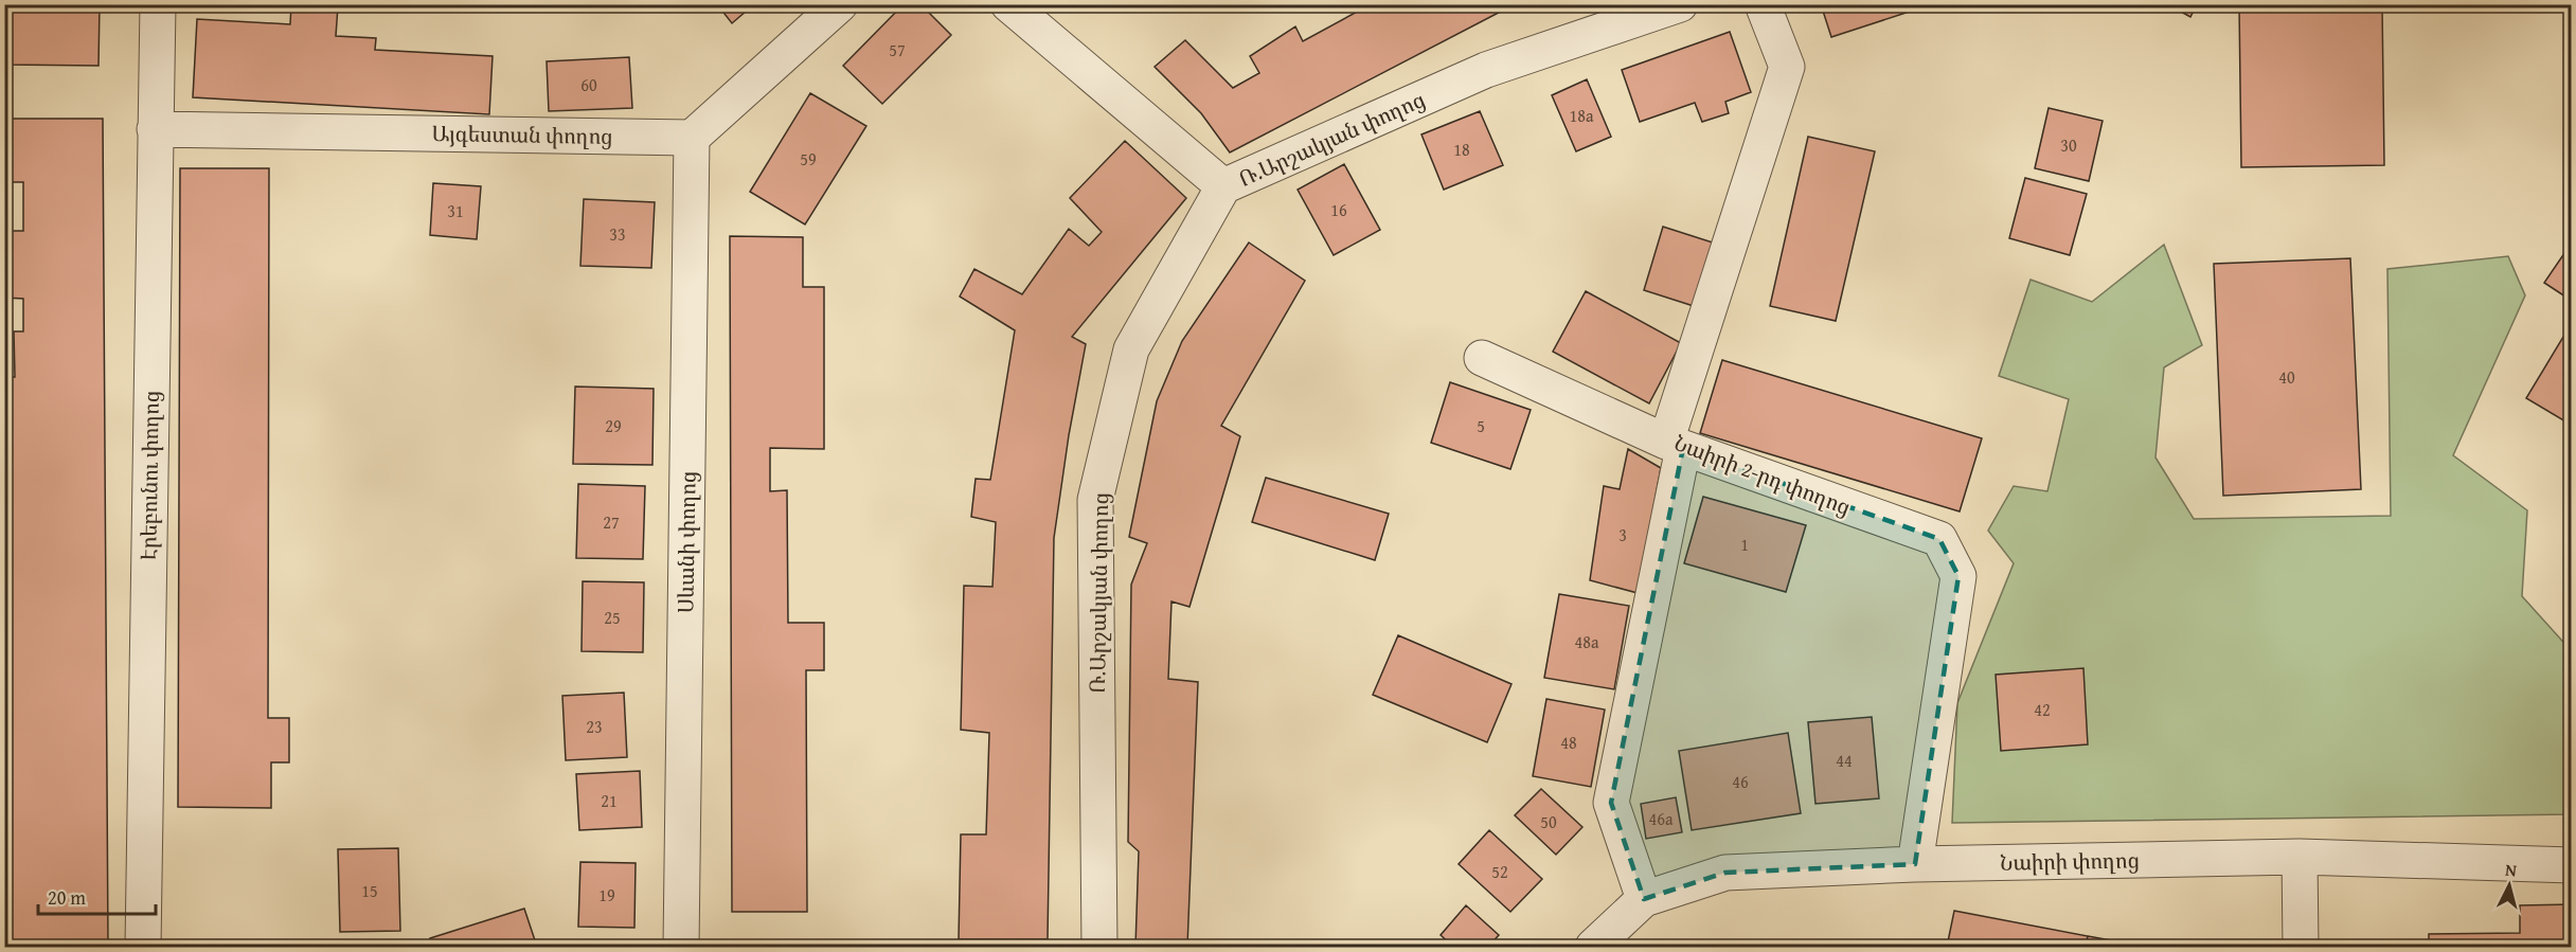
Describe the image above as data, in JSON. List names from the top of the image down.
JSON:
{
  "streets": {
    "street": [
      "Այգեստան փողոց",
      "Ռ.Արշակյան փողոց",
      "Նաիրի 2-րդ փողոց",
      "Էրեբունու փողոց",
      "Սևանի փողոց",
      "Նաիրի փողոց"
    ]
  },
  "crossings": [
    ["Այգեստան փողոց", "Էրեբունու փողոց"],
    ["Այգեստան փողոց", "Սևանի փողոց"],
    ["Նաիրի 2-րդ փողոց", "Նաիրի փողոց"]
  ],
  "house_numbers": [
    "57",
    "60",
    "18a",
    "30",
    "18",
    "59",
    "16",
    "31",
    "33",
    "40",
    "29",
    "5",
    "27",
    "3",
    "1",
    "25",
    "48a",
    "42",
    "23",
    "48",
    "44",
    "46",
    "21",
    "46a",
    "50",
    "52",
    "15",
    "19"
  ],
  "scale_bar": "20 m",
  "north": "top"
}
